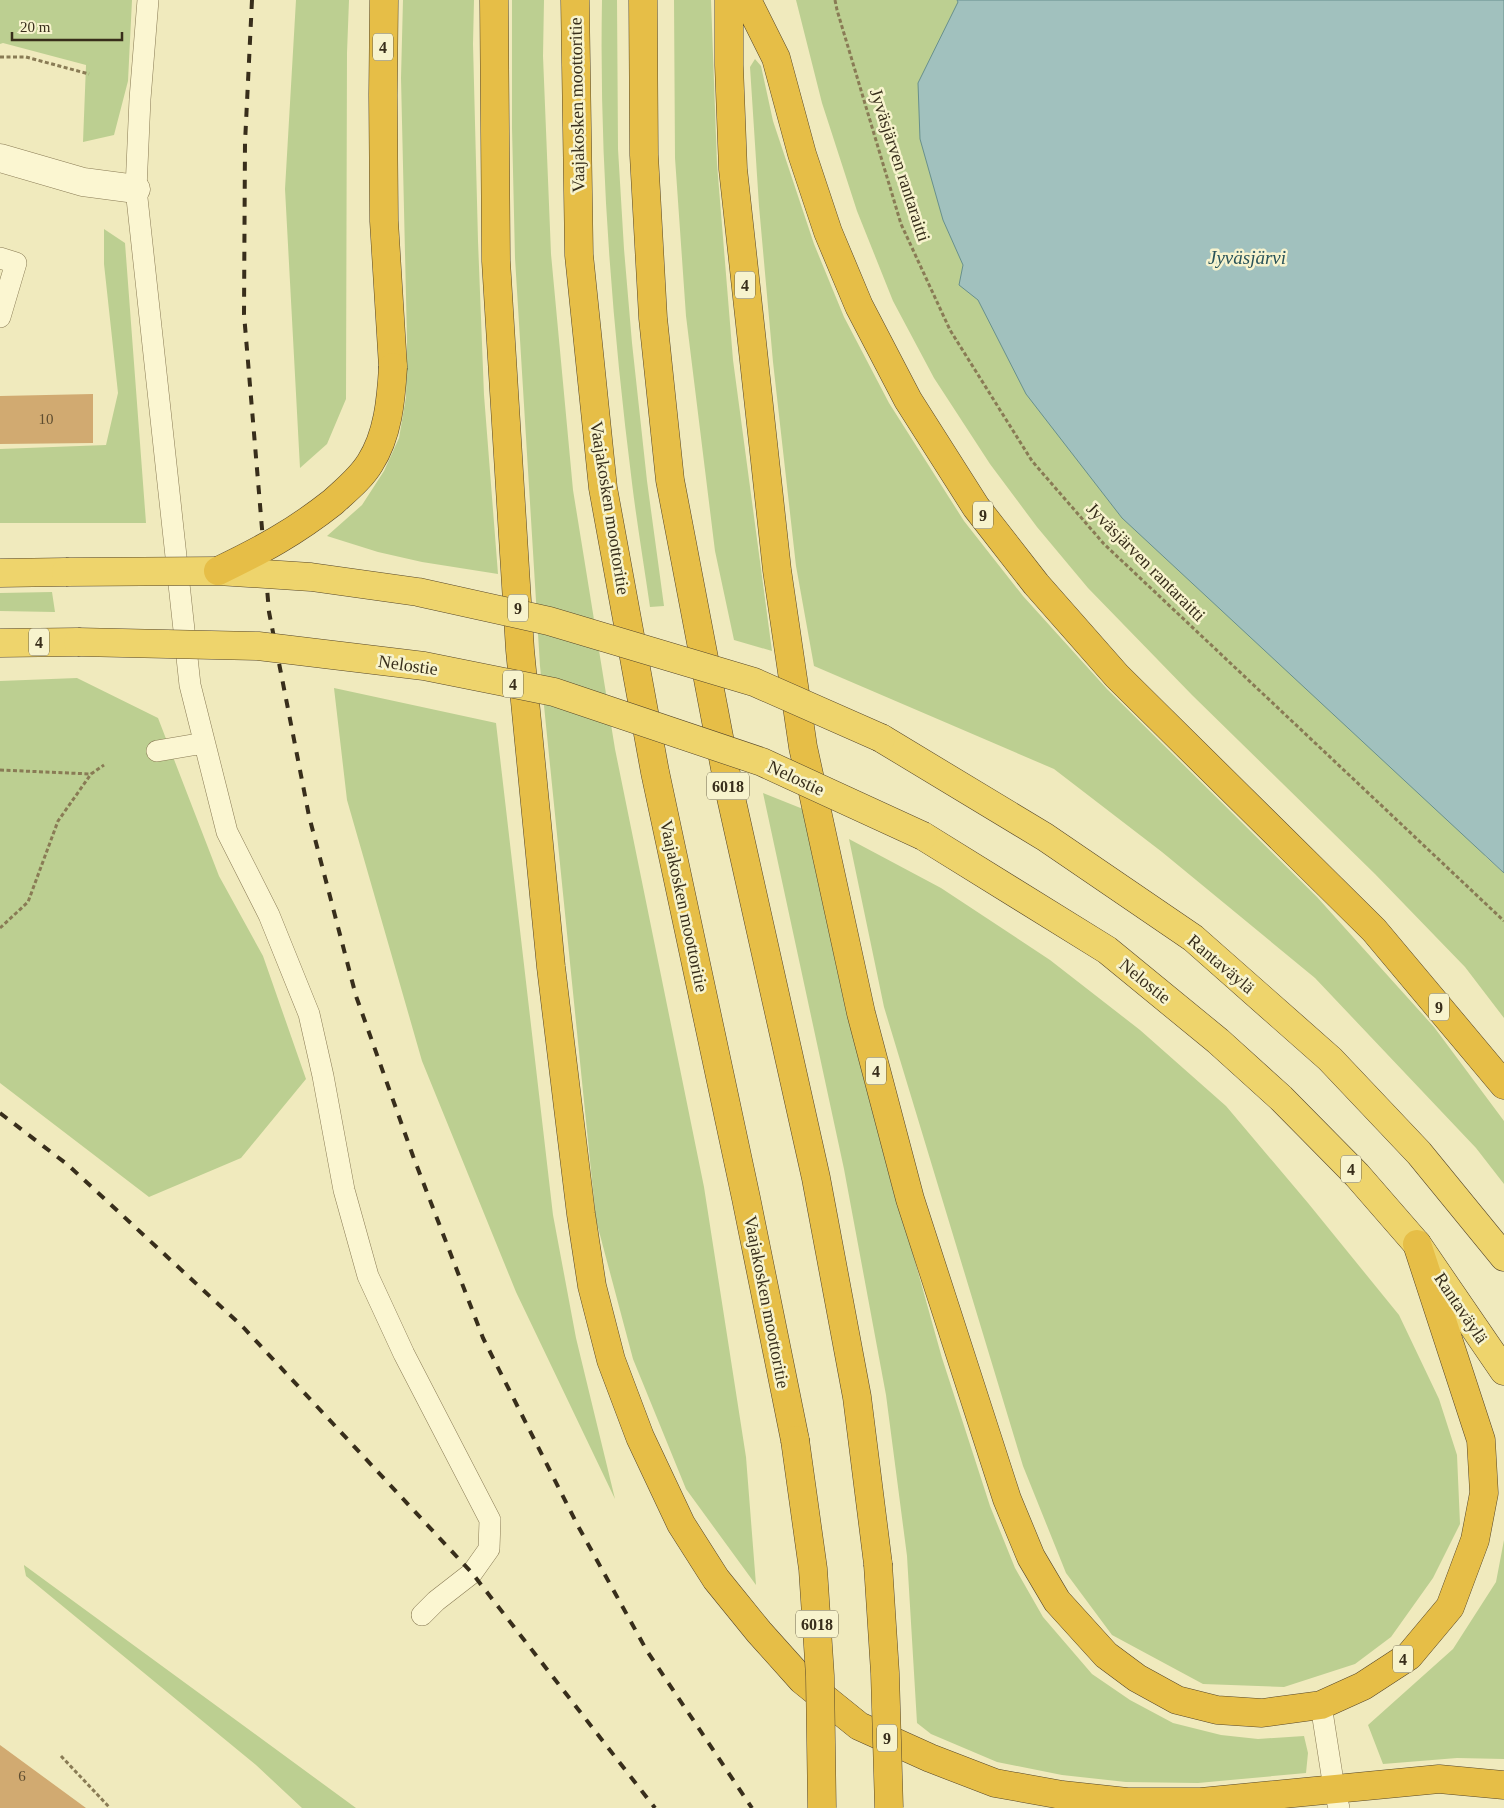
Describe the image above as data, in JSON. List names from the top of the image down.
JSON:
{
  "streets": {
    "highway": [
      "4",
      "Vaajakosken moottoritie",
      "9",
      "Nelostie",
      "6018",
      "Rantaväylä"
    ],
    "path": ["Jyväsjärven rantaraitti"]
  },
  "crossings": [
    ["4", "Nelostie"],
    ["4", "Rantaväylä"],
    ["Nelostie", "Rantaväylä"]
  ],
  "water": ["Jyväsjärvi"],
  "house_numbers": ["10", "6"],
  "scale_bar": "20 m"
}
